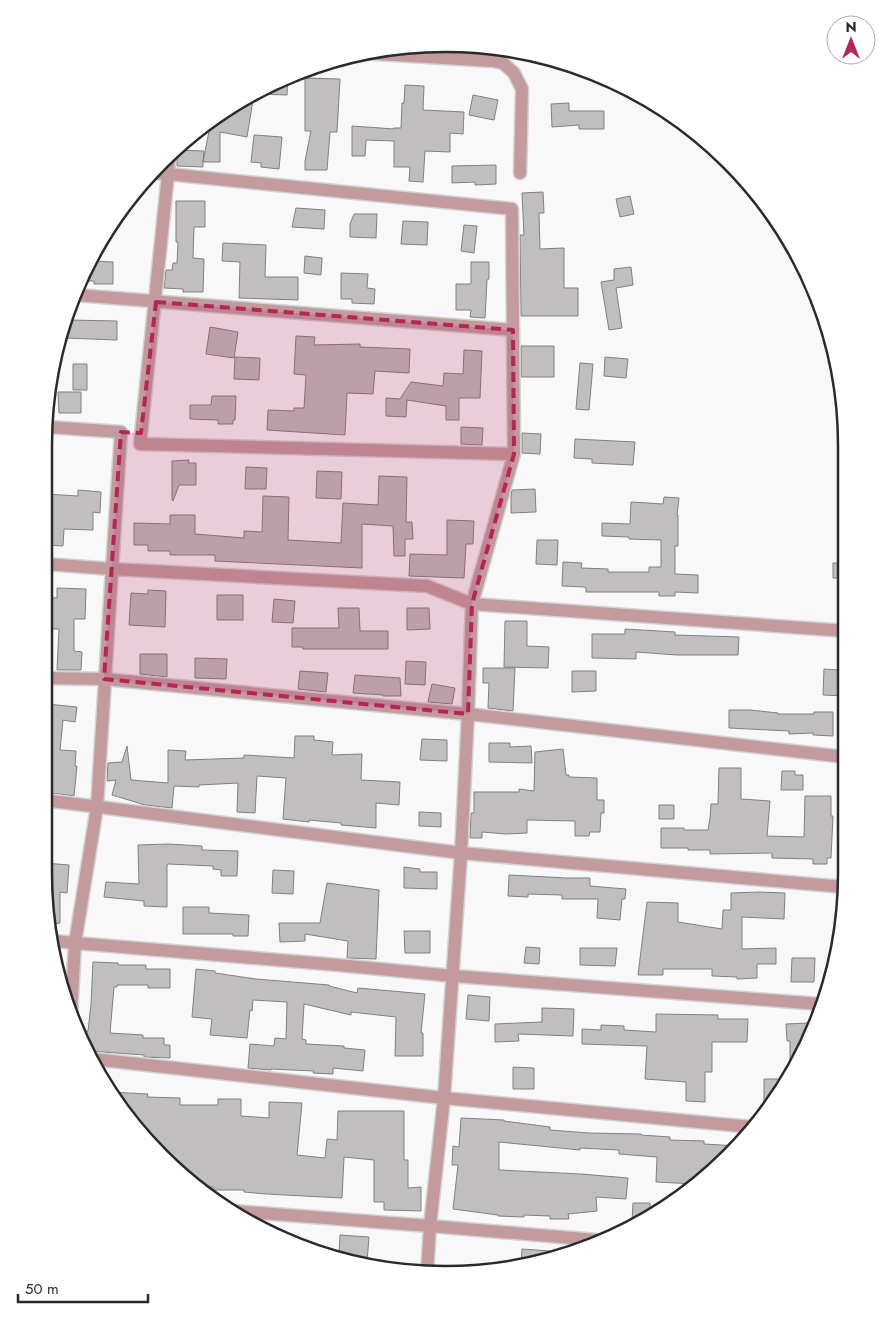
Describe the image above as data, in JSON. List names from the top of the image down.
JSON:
{
  "scale_bar": "50 m",
  "north": "top"
}
